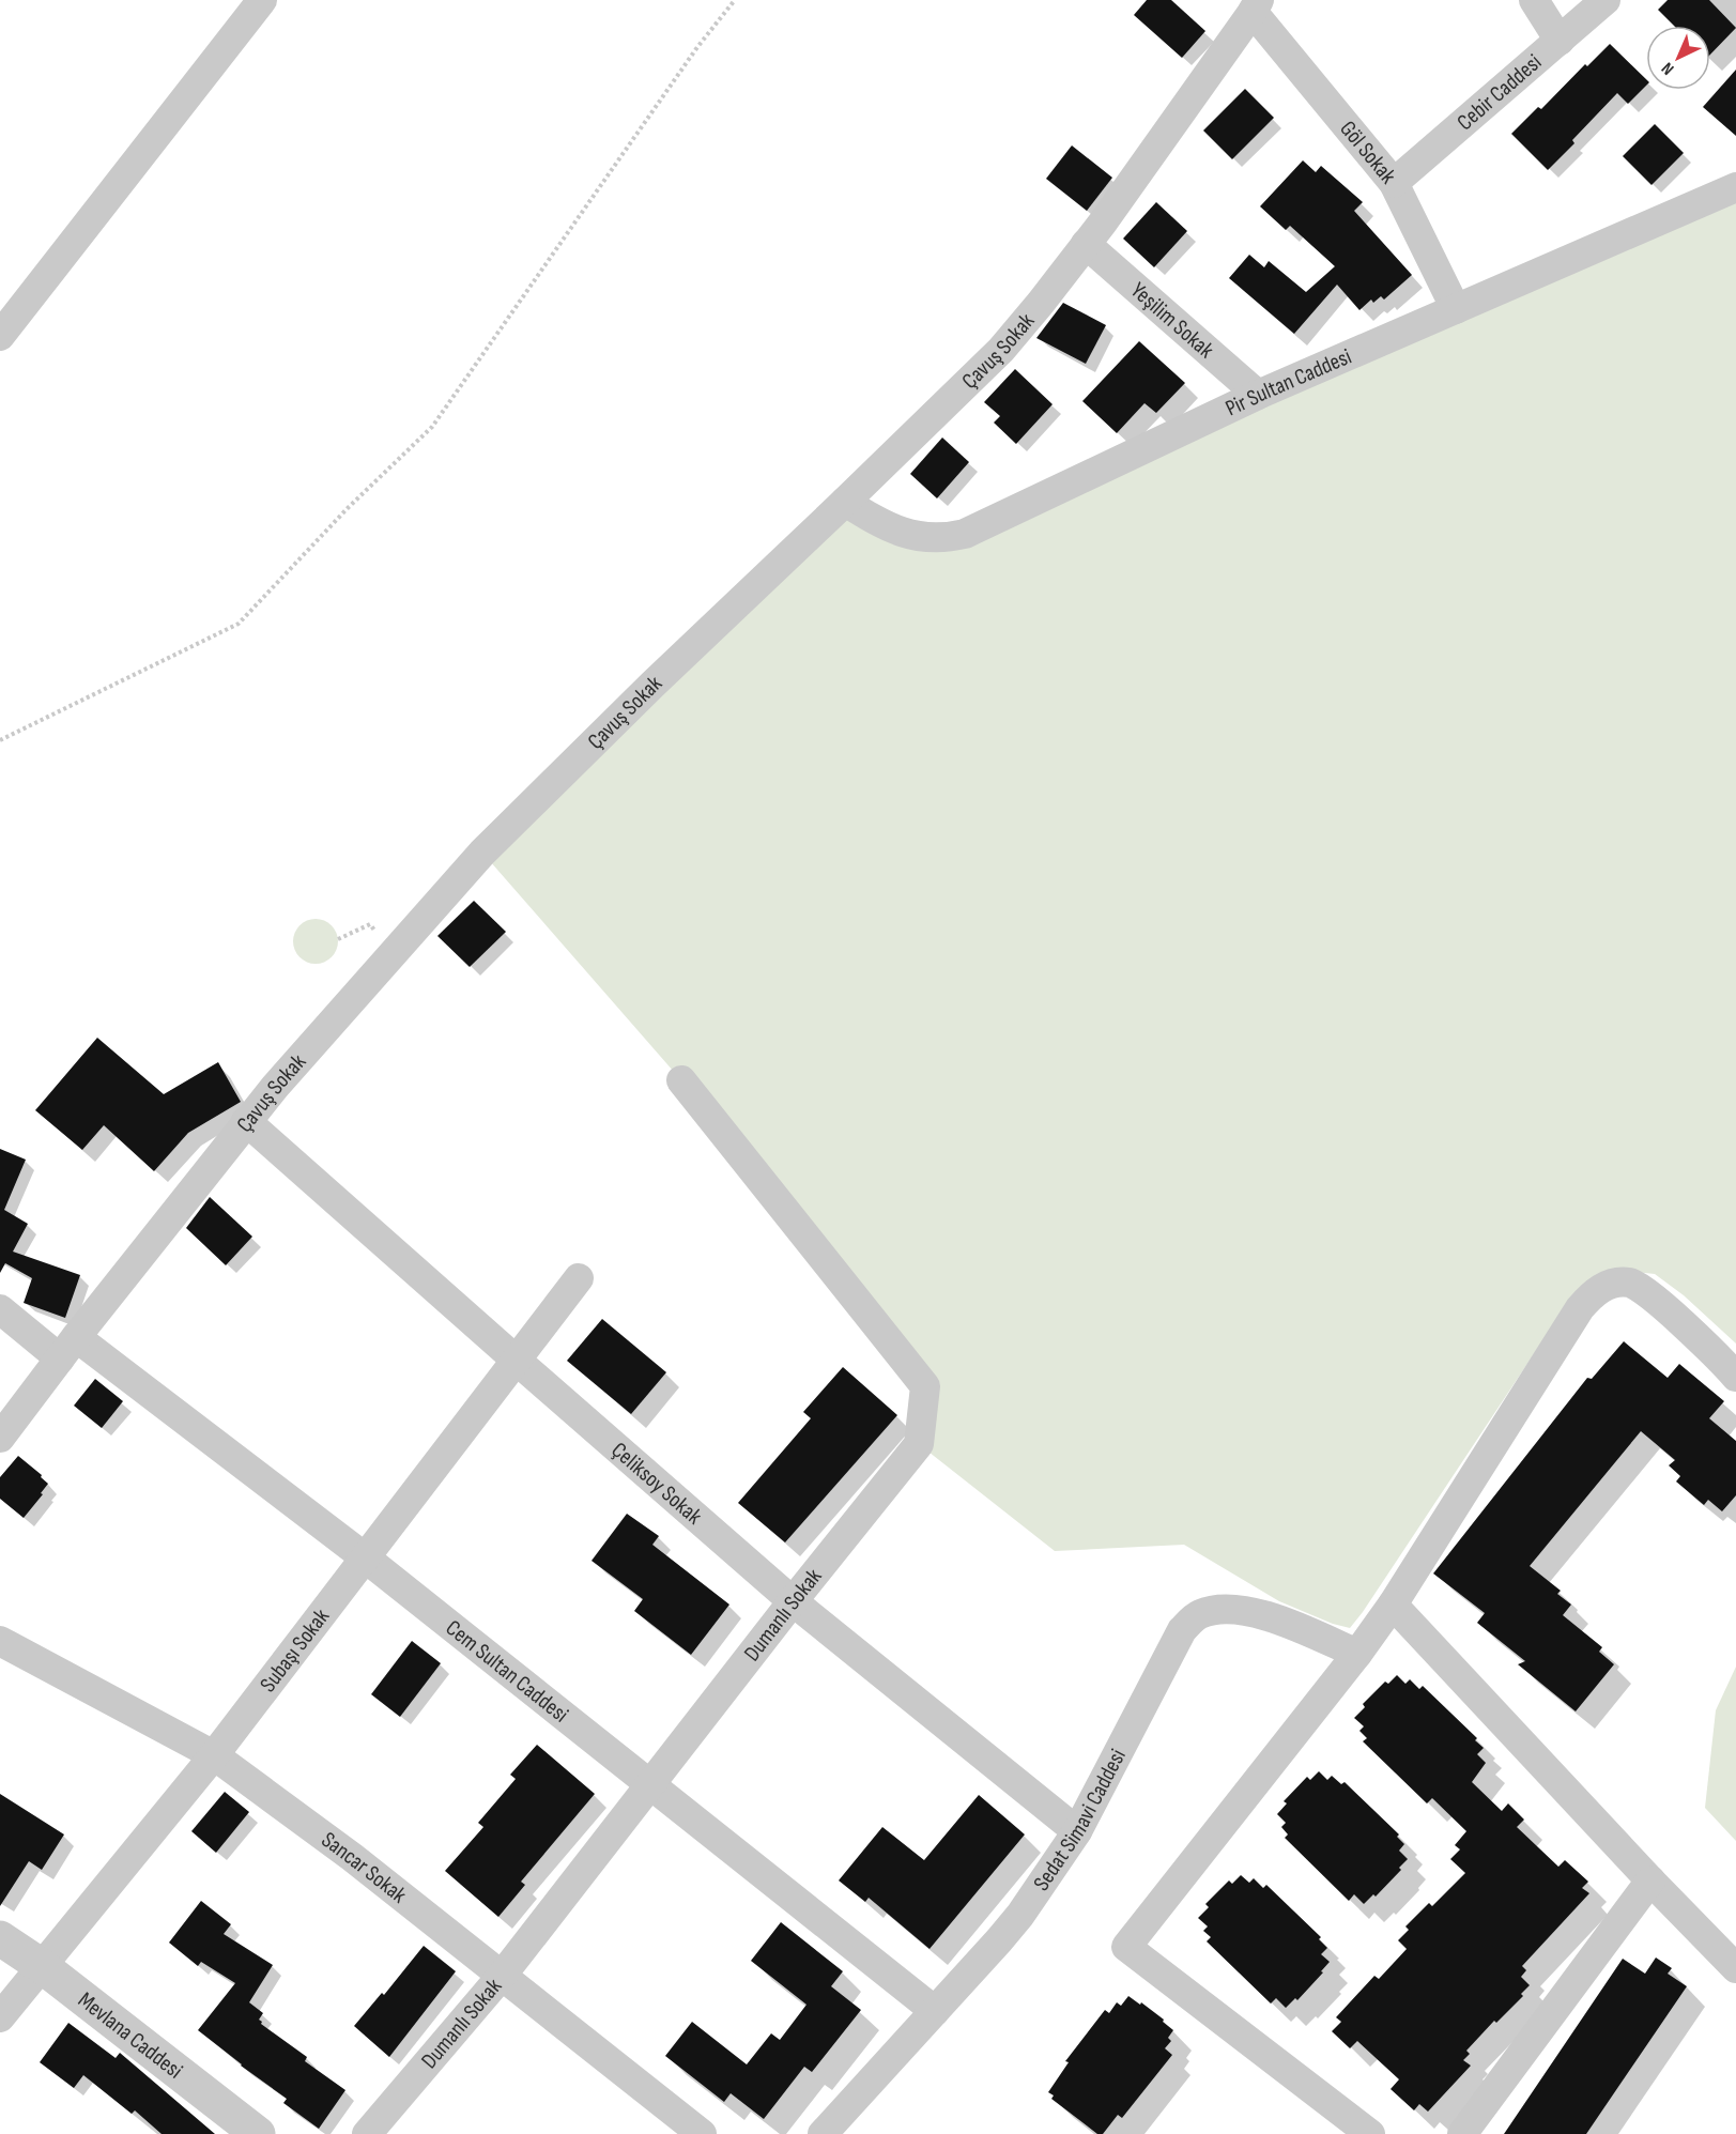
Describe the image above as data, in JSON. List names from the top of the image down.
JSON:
{
  "streets": {
    "street": [
      "Cebir Caddesi",
      "Göl Sokak",
      "Yeşilim Sokak",
      "Çavuş Sokak",
      "Pir Sultan Caddesi",
      "Çeliksoy Sokak",
      "Dumanlı Sokak",
      "Subaşı Sokak",
      "Cem Sultan Caddesi",
      "Sedat Simavi Caddesi",
      "Sancar Sokak",
      "Mevlana Caddesi"
    ]
  },
  "crossings": [
    ["Cebir Caddesi", "Göl Sokak"],
    ["Göl Sokak", "Çavuş Sokak"],
    ["Göl Sokak", "Pir Sultan Caddesi"],
    ["Yeşilim Sokak", "Çavuş Sokak"],
    ["Yeşilim Sokak", "Pir Sultan Caddesi"],
    ["Çavuş Sokak", "Pir Sultan Caddesi"],
    ["Çavuş Sokak", "Çeliksoy Sokak"],
    ["Çavuş Sokak", "Cem Sultan Caddesi"],
    ["Çeliksoy Sokak", "Dumanlı Sokak"],
    ["Çeliksoy Sokak", "Subaşı Sokak"],
    ["Çeliksoy Sokak", "Sedat Simavi Caddesi"],
    ["Dumanlı Sokak", "Cem Sultan Caddesi"],
    ["Dumanlı Sokak", "Sancar Sokak"],
    ["Subaşı Sokak", "Cem Sultan Caddesi"],
    ["Subaşı Sokak", "Sancar Sokak"],
    ["Subaşı Sokak", "Mevlana Caddesi"],
    ["Cem Sultan Caddesi", "Sedat Simavi Caddesi"]
  ],
  "north": "bottom left"
}
